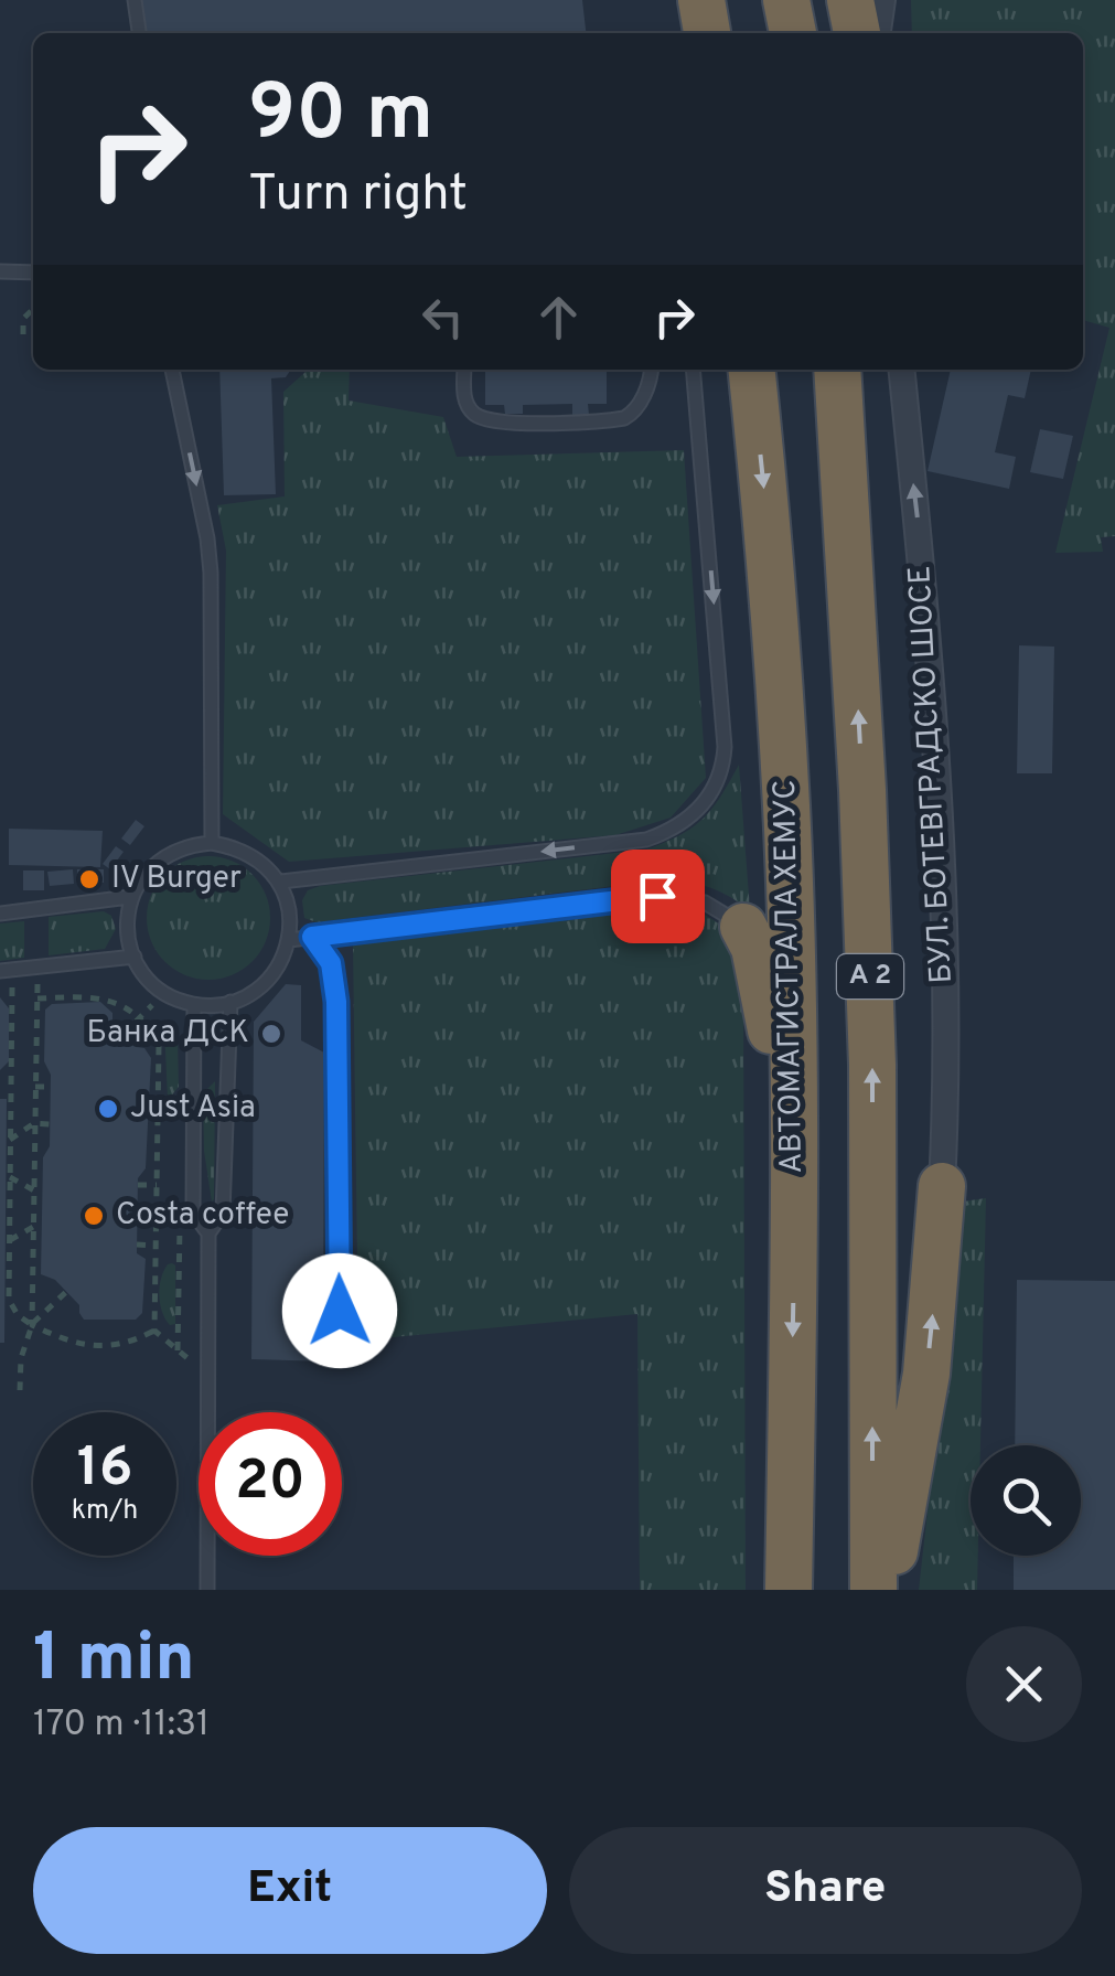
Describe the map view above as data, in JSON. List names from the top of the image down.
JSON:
{
  "streets": {
    "highway": ["АВТОМАГИСТРАЛА ХЕМУС", "A 2"],
    "street": ["БУЛ. БОТЕВГРАДСКО ШОСЕ"]
  },
  "one_way": ["БУЛ. БОТЕВГРАДСКО ШОСЕ"],
  "places": [
    "IV Burger",
    "Банка ДСК",
    "Just Asia",
    "Costa coffee"
  ],
  "page": {
    "turn": ["90 m", "Turn right"],
    "speed": "16 km/h",
    "limit": "20",
    "heading": ["1 min", "170 m · 11:31"],
    "buttons": ["Exit", "Share"]
  }
}
